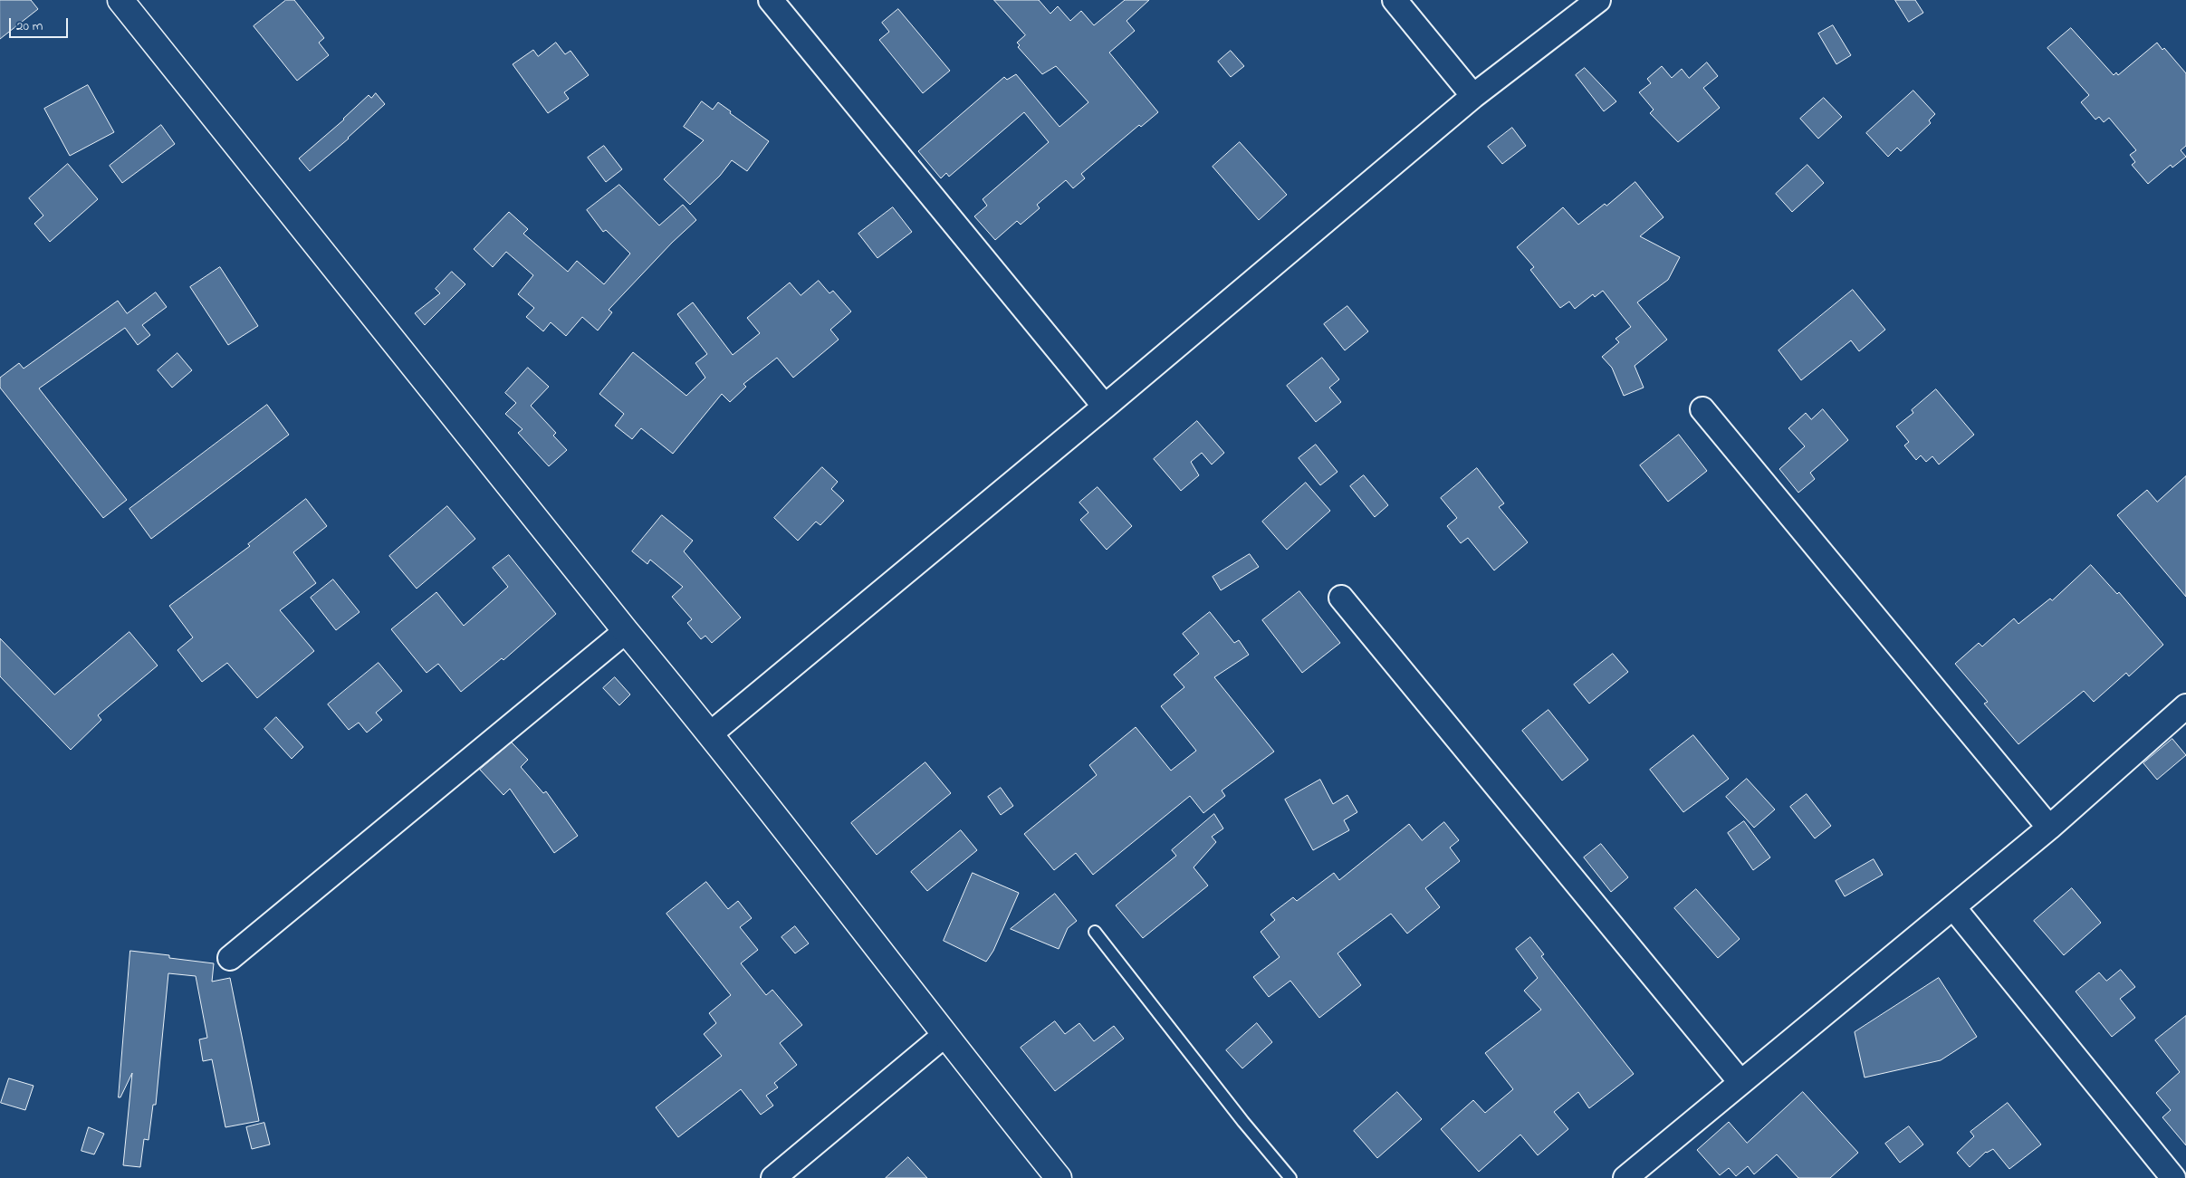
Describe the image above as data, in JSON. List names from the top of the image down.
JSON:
{
  "scale_bar": "20 m"
}
